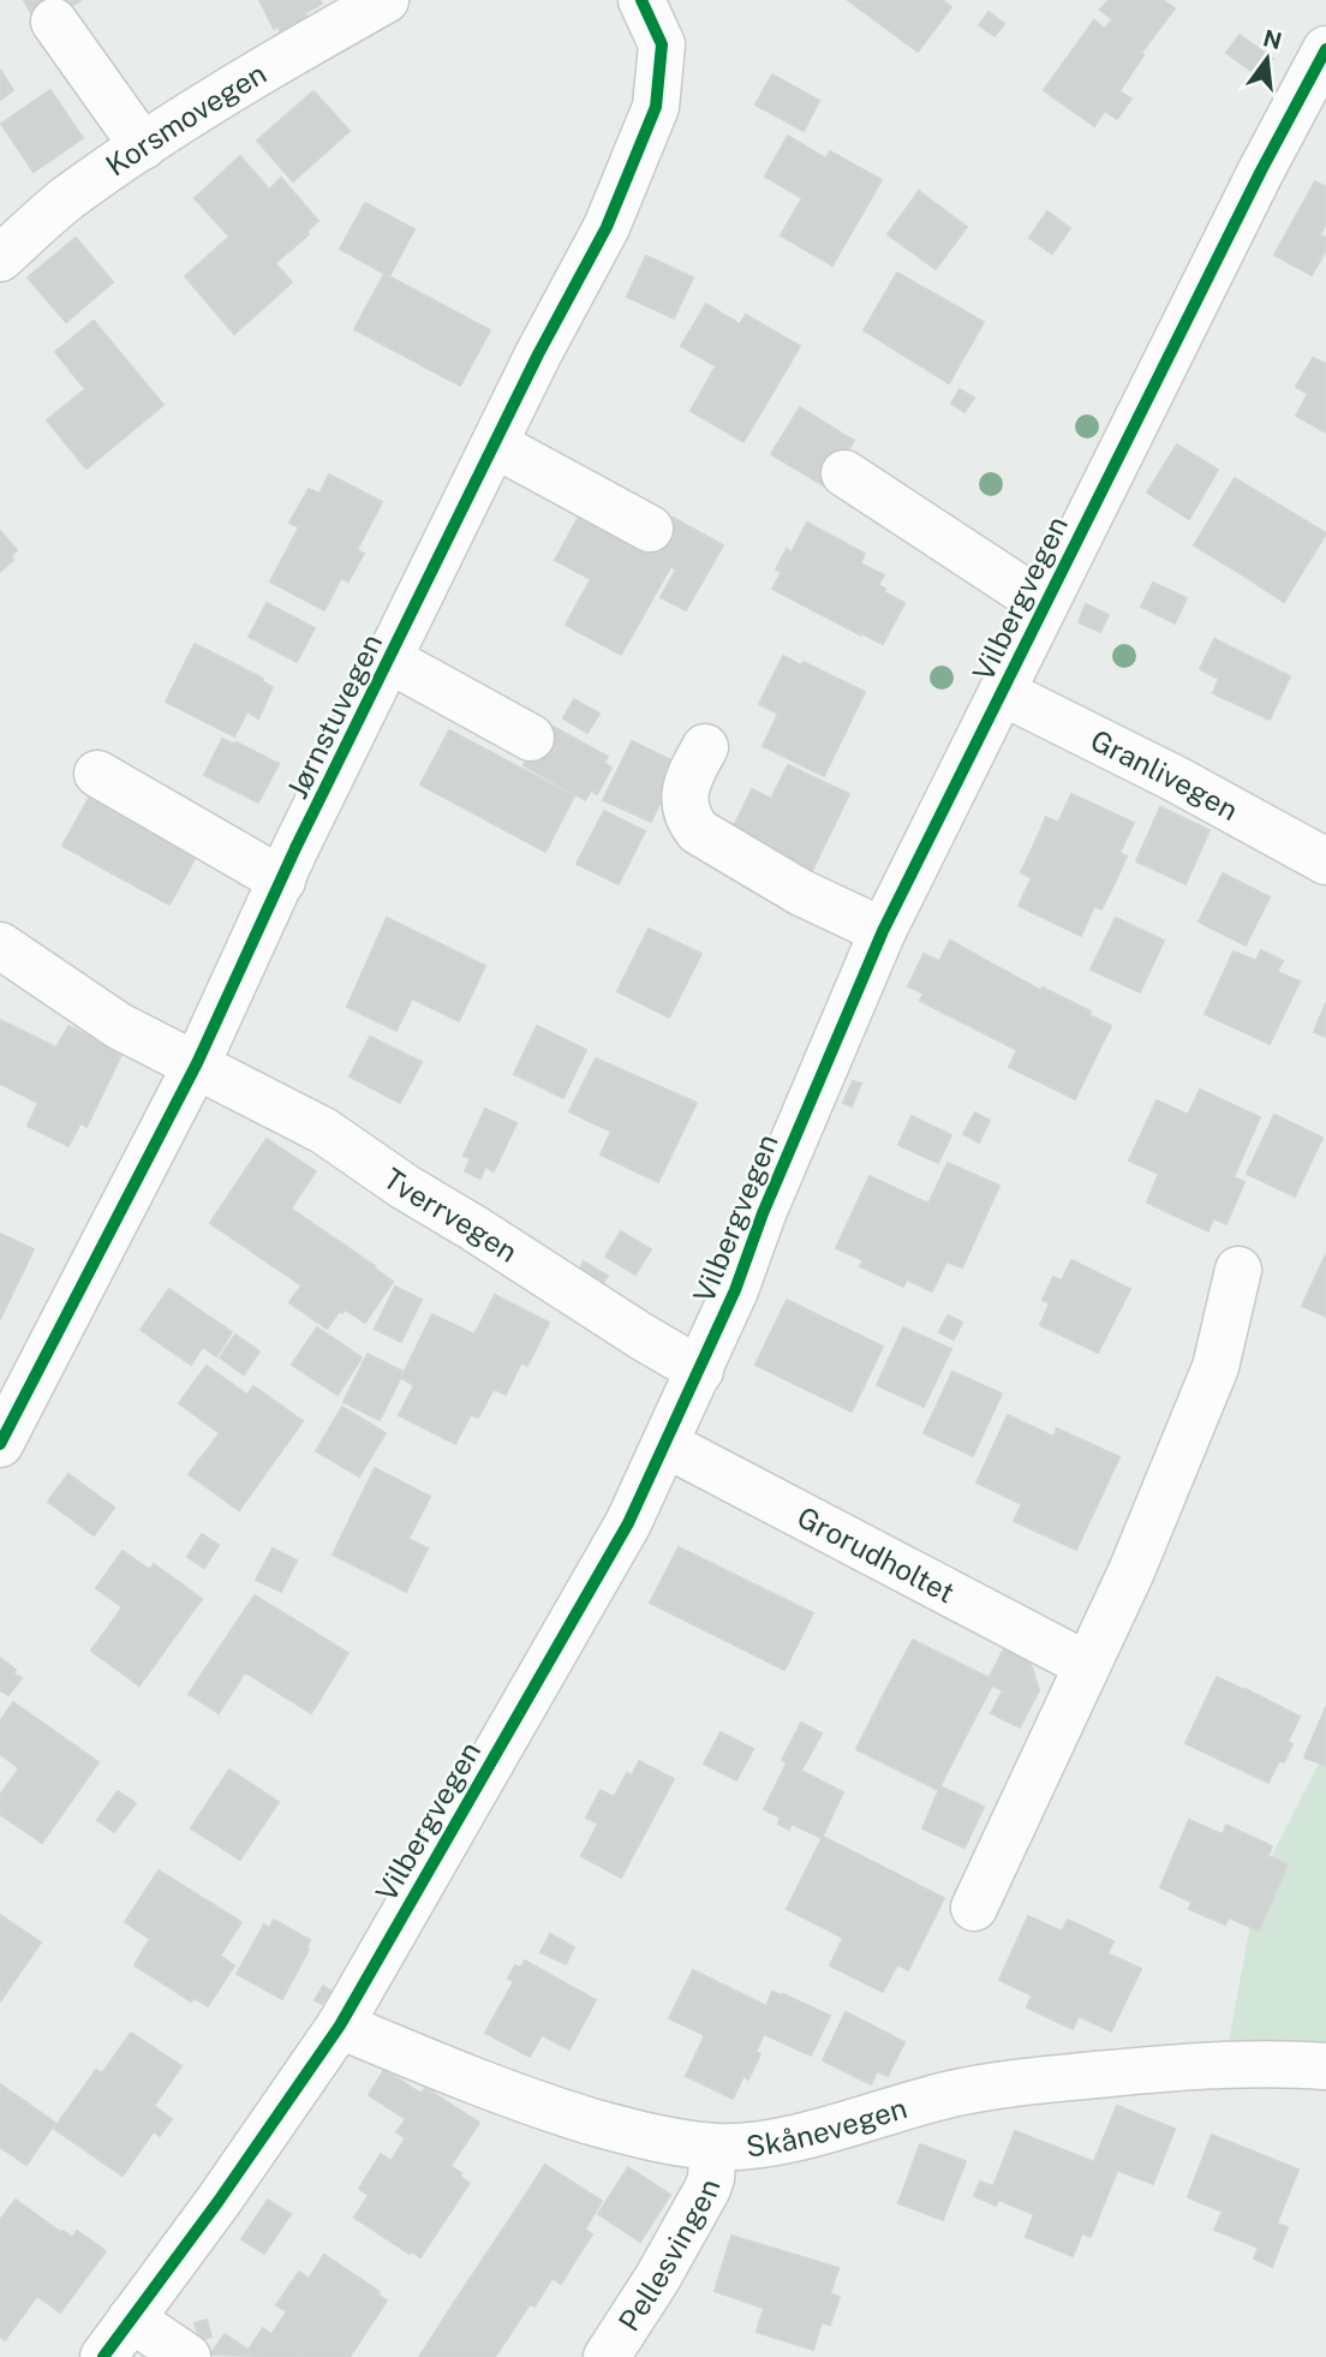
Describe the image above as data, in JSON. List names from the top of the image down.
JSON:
{
  "streets": {
    "street": [
      "Korsmovegen",
      "Vilbergvegen",
      "Jørnstuvegen",
      "Granlivegen",
      "Tverrvegen",
      "Grorudholtet",
      "Skånevegen",
      "Pellesvingen"
    ]
  },
  "crossings": [
    ["Vilbergvegen", "Granlivegen"],
    ["Vilbergvegen", "Tverrvegen"],
    ["Vilbergvegen", "Grorudholtet"],
    ["Vilbergvegen", "Skånevegen"],
    ["Jørnstuvegen", "Tverrvegen"],
    ["Skånevegen", "Pellesvingen"]
  ],
  "north": "top"
}
